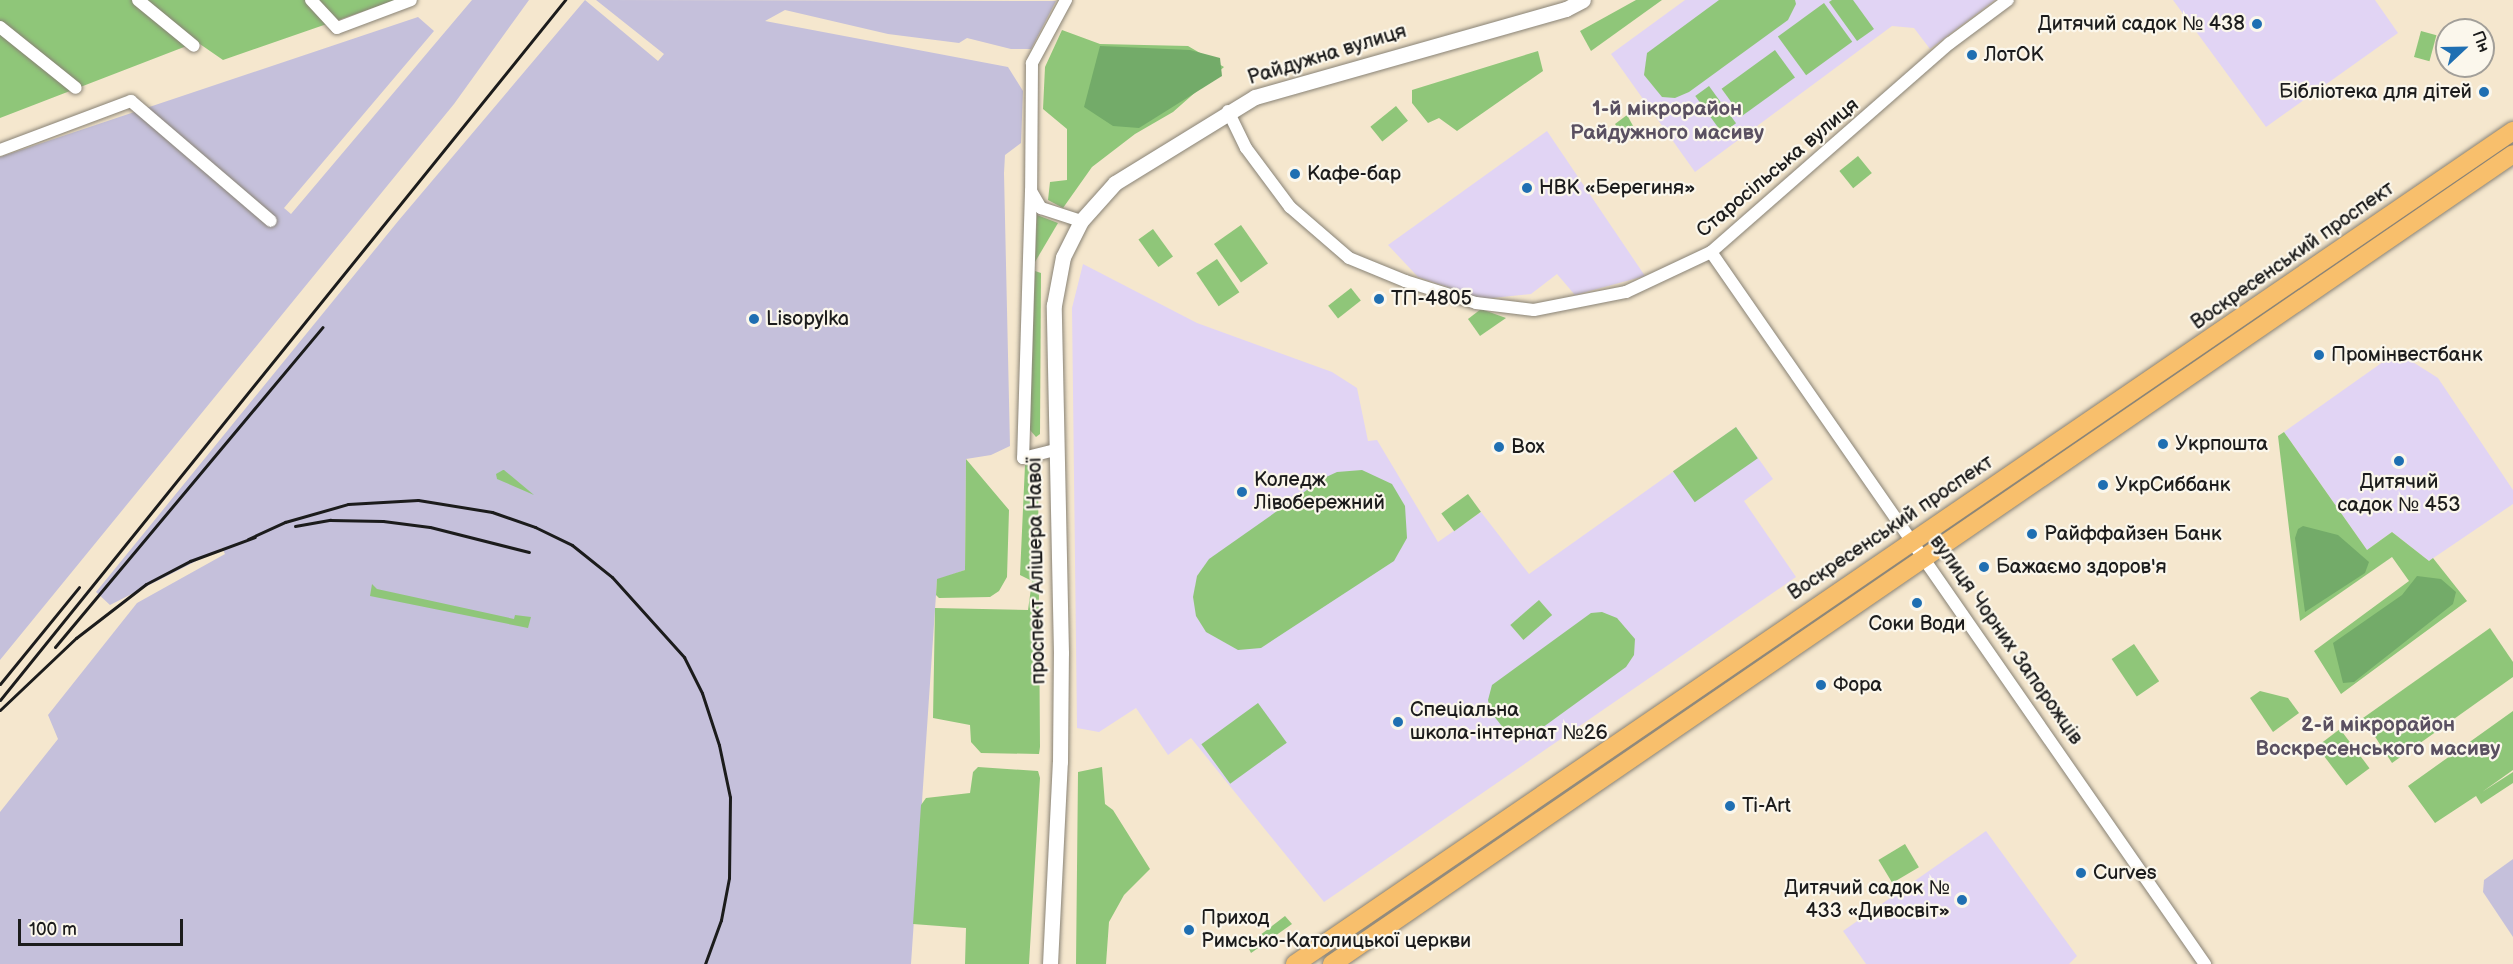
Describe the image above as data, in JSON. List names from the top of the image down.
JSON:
{
  "streets": {
    "main road": ["Воскресенський проспект"],
    "street": [
      "Райдужна вулиця",
      "Старосільська вулиця",
      "проспект Алішера Навої",
      "вулиця Чорних Запорожців"
    ]
  },
  "crossings": [
    ["Райдужна вулиця", "Старосільська вулиця"],
    ["Райдужна вулиця", "проспект Алішера Навої"],
    ["Старосільська вулиця", "вулиця Чорних Запорожців"],
    ["Воскресенський проспект", "вулиця Чорних Запорожців"]
  ],
  "districts": ["1-й мікрорайон Райдужного масиву", "2-й мікрорайон Воскресенського масиву"],
  "places": [
    "Дитячий садок № 438",
    "ЛотОК",
    "Бібліотека для дітей",
    "Кафе-бар",
    "НВК «Берегиня»",
    "ТП-4805",
    "Lisopylka",
    "Промінвестбанк",
    "Укрпошта",
    "Box",
    "Дитячий садок № 453",
    "УкрСиббанк",
    "Коледж Лівобережний",
    "Райффайзен Банк",
    "Бажаємо здоров'я",
    "Соки Води",
    "Фора",
    "Спеціальна школа-інтернат №26",
    "Ti-Art",
    "Curves",
    "Дитячий садок № 433 «Дивосвіт»",
    "Приход Римсько-Католицької церкви"
  ],
  "scale_bar": "100 m",
  "north": "right"
}
